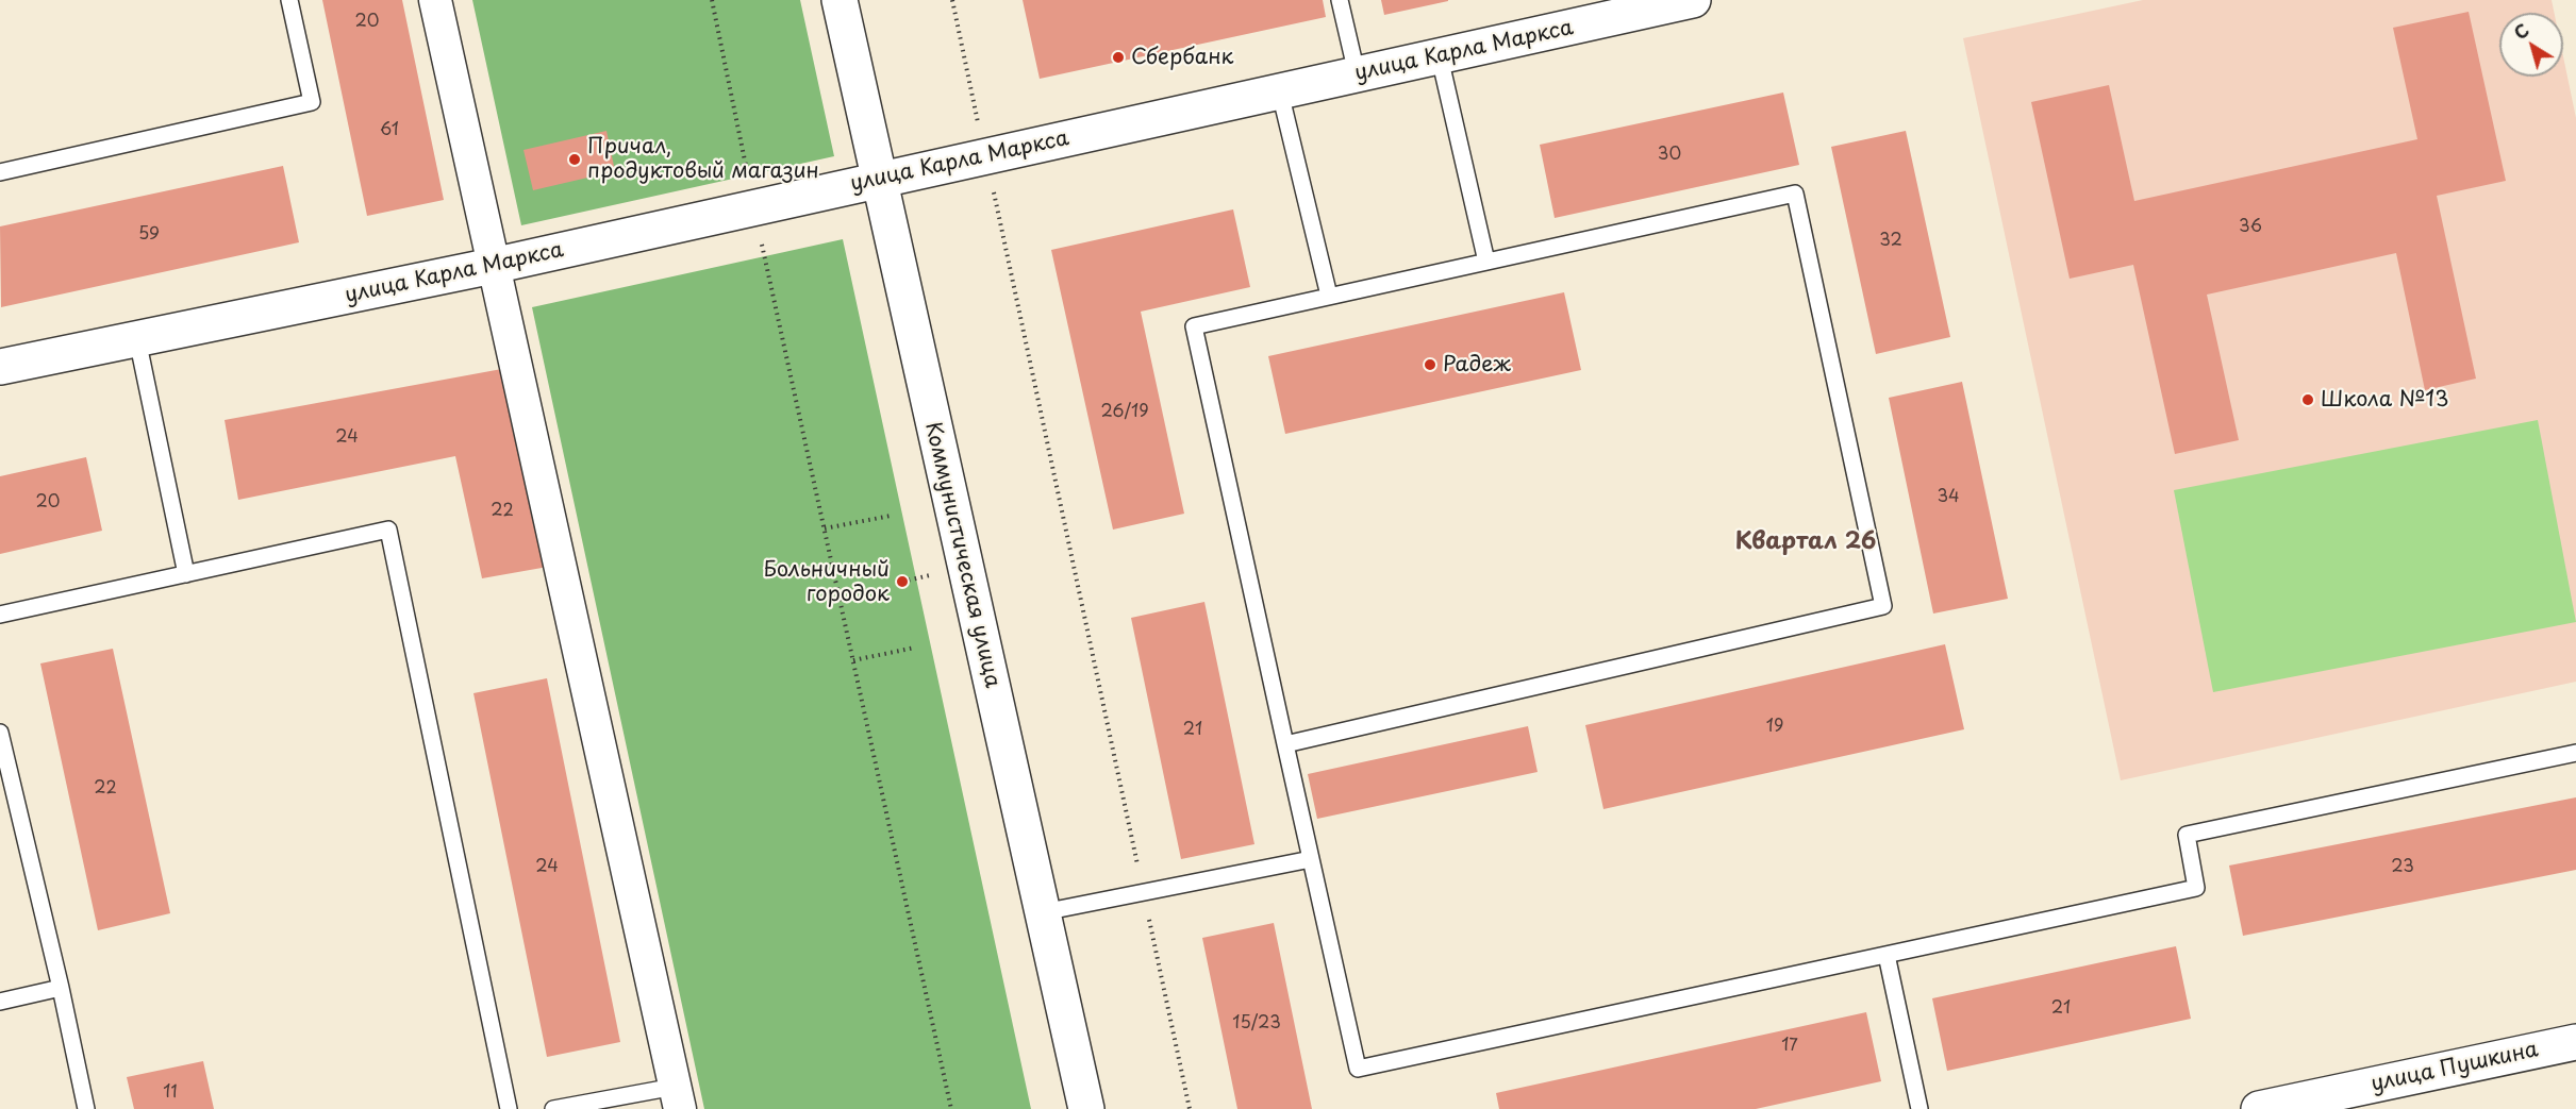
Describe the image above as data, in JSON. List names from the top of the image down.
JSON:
{
  "streets": {
    "street": ["улица Карла Маркса", "Коммунистическая улица", "улица Пушкина"]
  },
  "crossings": [
    ["улица Карла Маркса", "Коммунистическая улица"]
  ],
  "districts": ["Квартал 26"],
  "places": [
    "Сбербанк",
    "Причал, продуктовый магазин",
    "Радеж",
    "Школа №13",
    "Больничный городок"
  ],
  "house_numbers": [
    "20",
    "61",
    "30",
    "36",
    "59",
    "32",
    "26/19",
    "24",
    "34",
    "20",
    "22",
    "19",
    "21",
    "22",
    "24",
    "23",
    "21",
    "15/23",
    "17",
    "11"
  ],
  "north": "top left"
}
